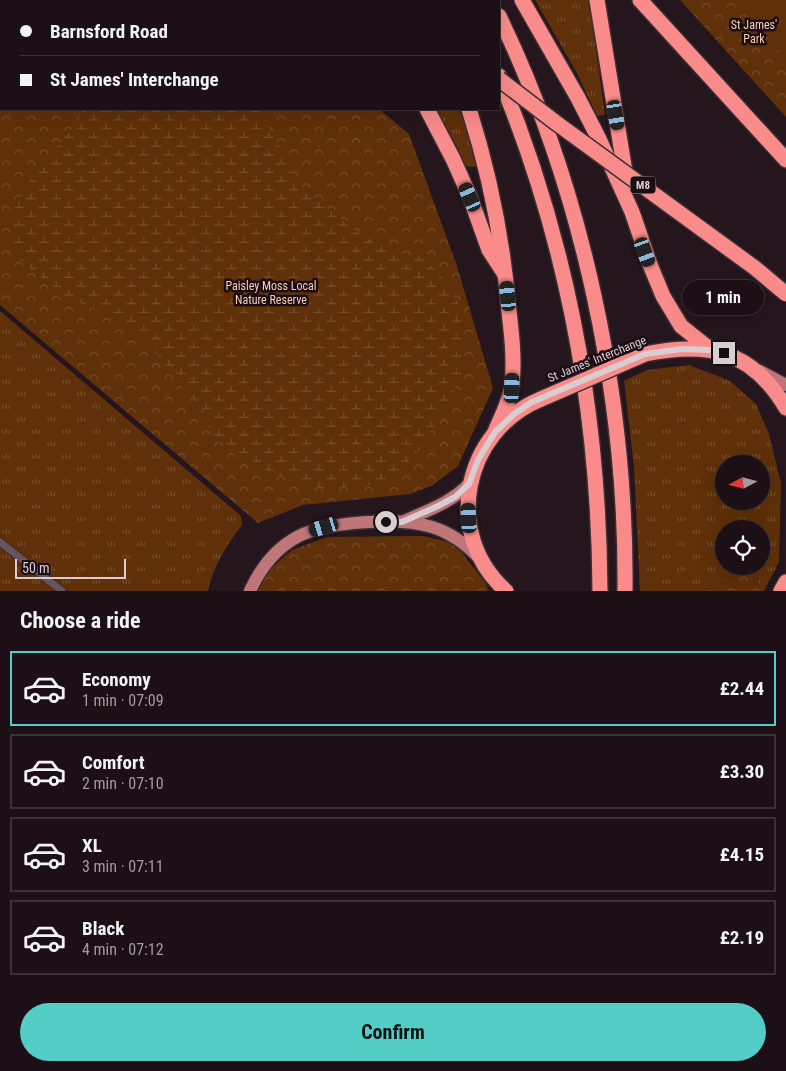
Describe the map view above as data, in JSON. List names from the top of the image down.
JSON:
{
  "streets": {
    "highway": ["M8", "St James' Interchange"]
  },
  "parks": ["St James' Park", "Paisley Moss Local Nature Reserve"],
  "scale_bar": "50 m",
  "north": "left",
  "page": {
    "banner": ["Barnsford Road", "St James' Interchange"],
    "bubble": "1 min",
    "scale": "50 m",
    "heading": "Choose a ride",
    "list": [
      {
        "name": "Economy",
        "note": "1 min · 07:09",
        "value": "£2.44"
      },
      {
        "name": "Comfort",
        "note": "2 min · 07:10",
        "value": "£3.30"
      },
      {
        "name": "XL",
        "note": "3 min · 07:11",
        "value": "£4.15"
      },
      {
        "name": "Black",
        "note": "4 min · 07:12",
        "value": "£2.19"
      }
    ],
    "buttons": "Confirm"
  }
}
